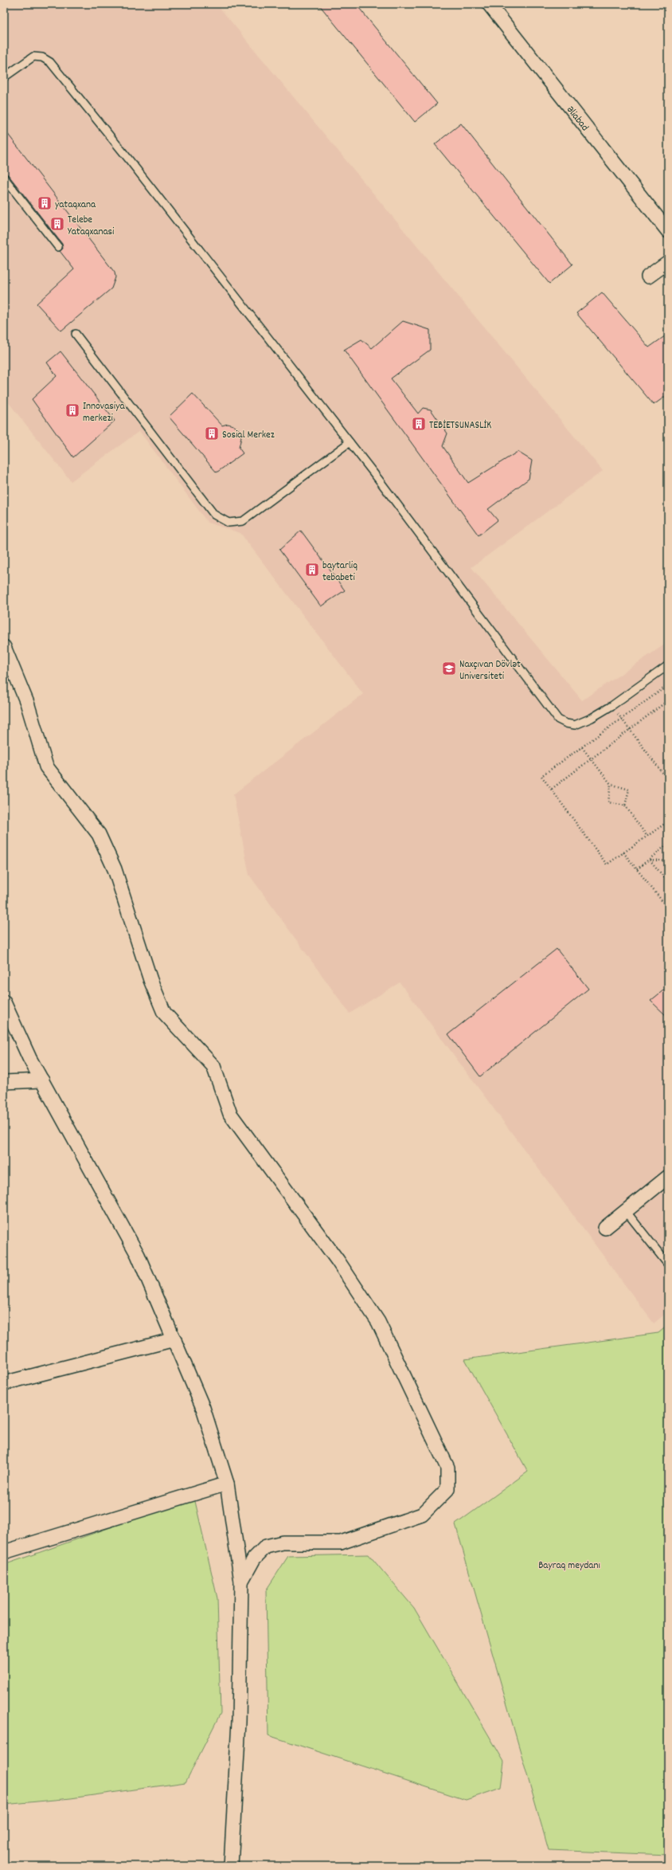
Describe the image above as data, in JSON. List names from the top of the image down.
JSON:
{
  "streets": {
    "street": ["Əliabad"]
  },
  "parks": ["Bayraq meydanı"],
  "places": {
    "building": [
      "yataqxana",
      "Telebe Yataqxanasi",
      "Innovasiya merkezi",
      "TEBİETSUNASLİK",
      "Sosial Merkez",
      "baytarliq tebabeti"
    ],
    "school or university": ["Naxçıvan Dövlət Universiteti"]
  }
}
